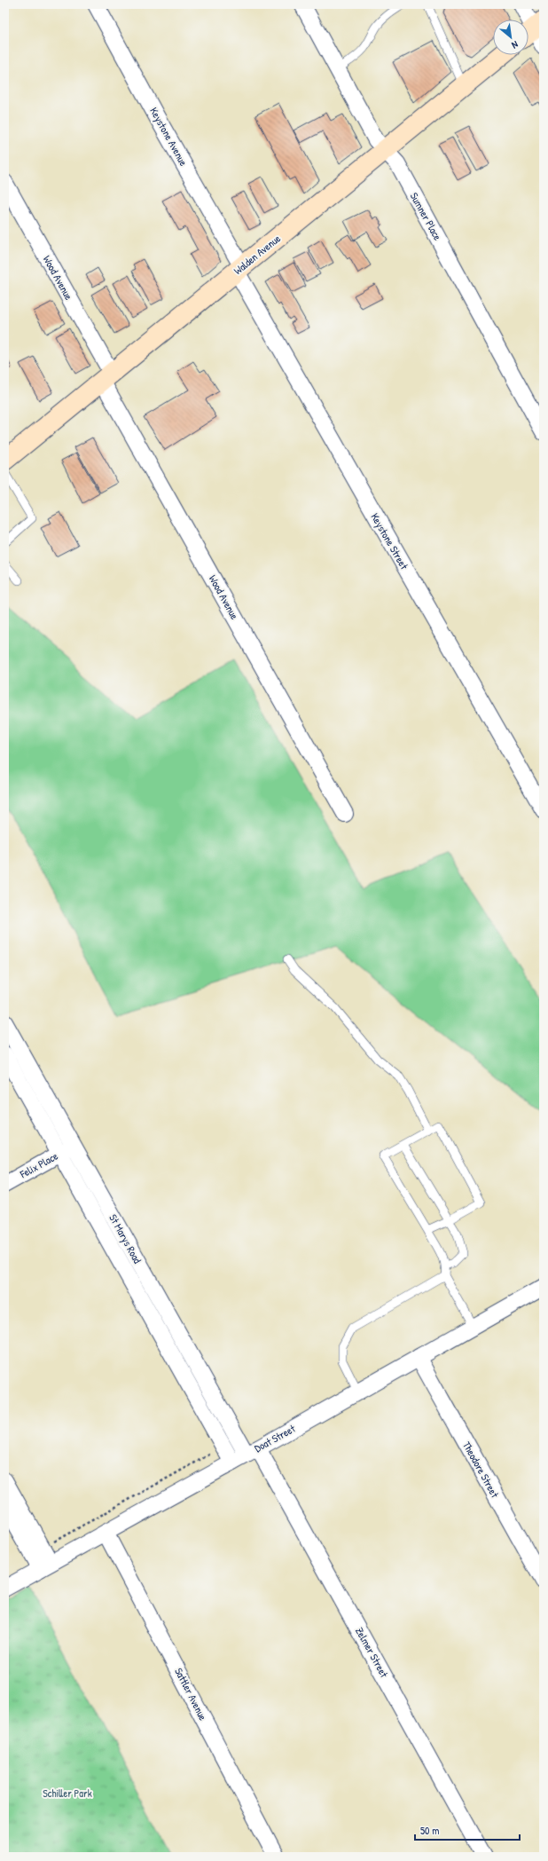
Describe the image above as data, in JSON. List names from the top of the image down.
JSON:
{
  "streets": {
    "main road": ["Walden Avenue"],
    "street": [
      "Keystone Avenue",
      "Sumner Place",
      "Wood Avenue",
      "Keystone Street",
      "Felix Place",
      "St Marys Road",
      "Doat Street",
      "Theodore Street",
      "Zelmer Street",
      "Sattler Avenue"
    ]
  },
  "crossings": [
    ["Keystone Avenue", "Walden Avenue"],
    ["Keystone Avenue", "Keystone Street"],
    ["Sumner Place", "Walden Avenue"],
    ["Walden Avenue", "Wood Avenue"],
    ["Walden Avenue", "Keystone Street"],
    ["Felix Place", "St Marys Road"],
    ["St Marys Road", "Doat Street"],
    ["St Marys Road", "Zelmer Street"],
    ["Doat Street", "Theodore Street"],
    ["Doat Street", "Zelmer Street"],
    ["Doat Street", "Sattler Avenue"]
  ],
  "parks": ["Schiller Park"],
  "scale_bar": "50 m",
  "north": "bottom right"
}
